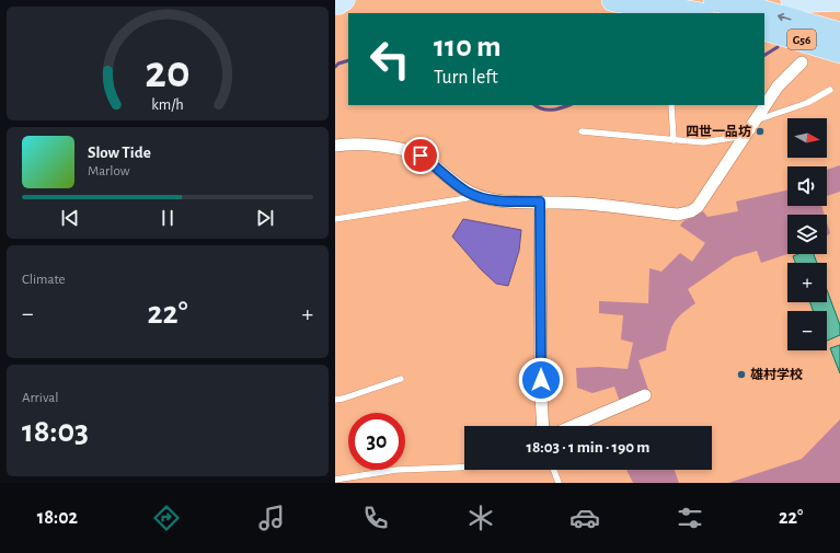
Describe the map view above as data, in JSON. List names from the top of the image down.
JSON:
{
  "streets": {
    "highway": ["G56"]
  },
  "places": ["四世一品坊", "雄村学校"],
  "north": "right",
  "page": {
    "turn": ["110 m", "Turn left"],
    "map_buttons": ["+", "−"],
    "song": ["Slow Tide", "Marlow"],
    "tile": [
      "Climate",
      ["Arrival", "18:03"]
    ],
    "heat": ["−", "22°", "+"],
    "limit": "30",
    "trip": "18:03 · 1 min · 190 m",
    "tabs": ["18:02", "22°"],
    "gauge": ["20", "km/h"]
  }
}
